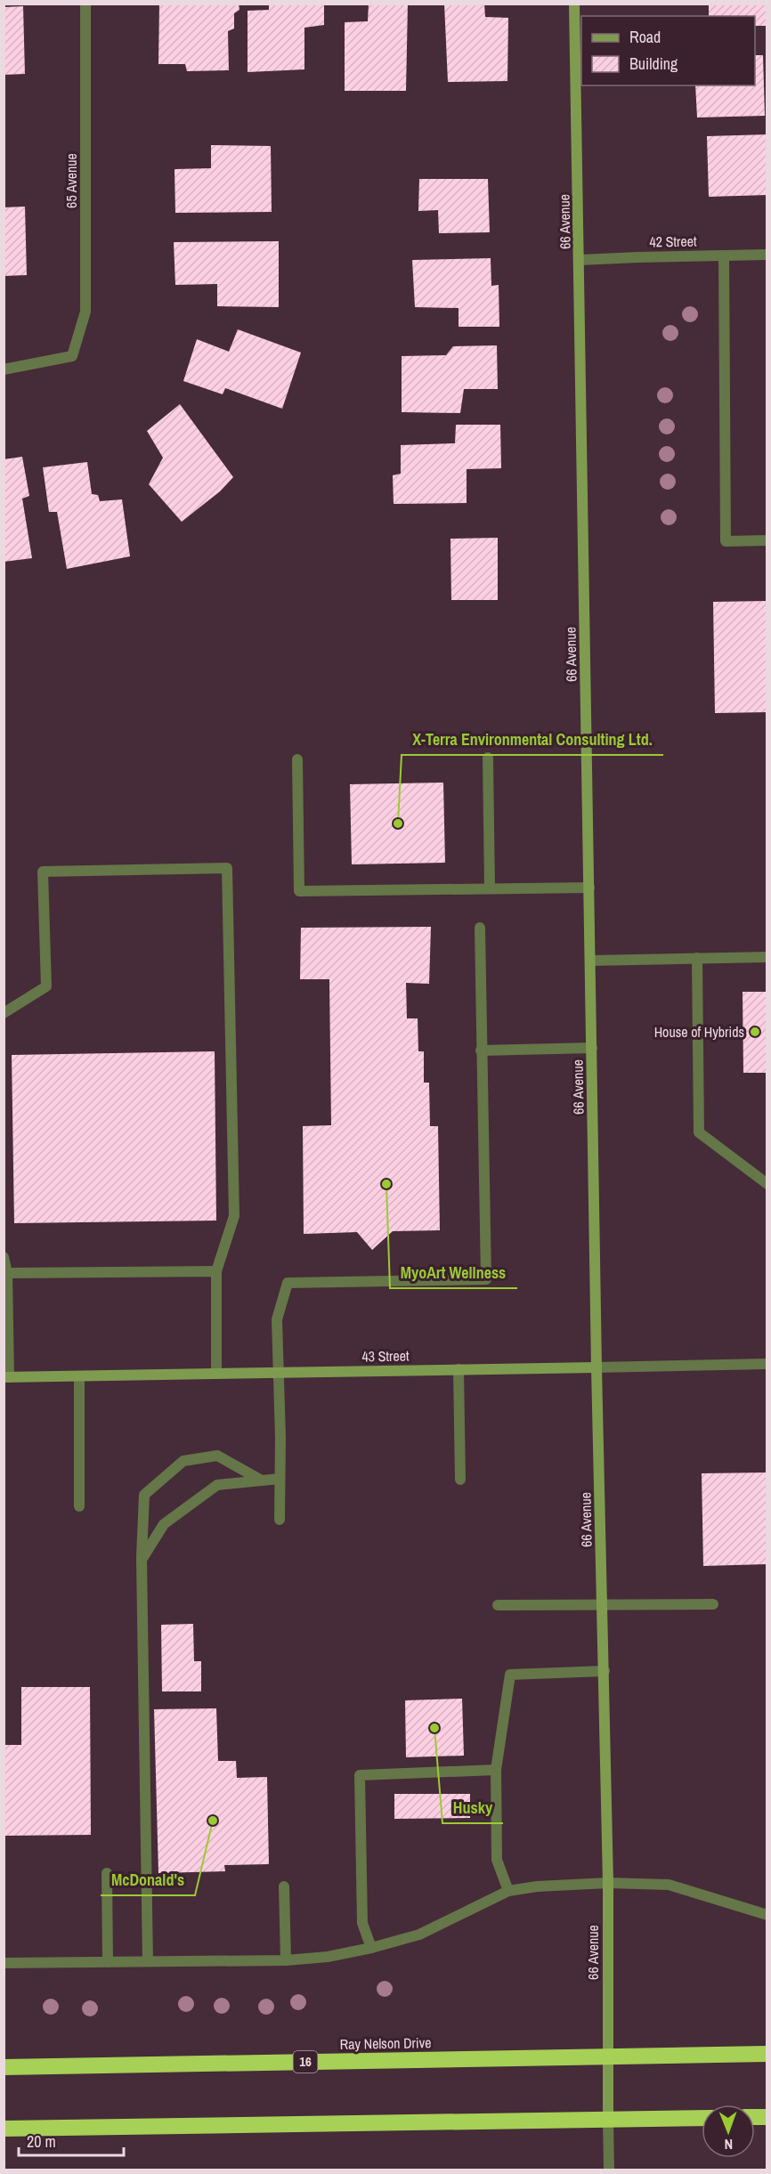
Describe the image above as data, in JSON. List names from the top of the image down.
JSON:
{
  "streets": {
    "highway": ["Ray Nelson Drive", "16"],
    "street": [
      "65 Avenue",
      "66 Avenue",
      "42 Street",
      "43 Street"
    ]
  },
  "crossings": [
    ["66 Avenue", "42 Street"],
    ["66 Avenue", "43 Street"],
    ["66 Avenue", "Ray Nelson Drive"]
  ],
  "places": [
    "X-Terra Environmental Consulting Ltd.",
    "House of Hybrids",
    "MyoArt Wellness",
    "Husky",
    "McDonald's"
  ],
  "legend": ["Road", "Building"],
  "scale_bar": "20 m",
  "north": "bottom"
}
